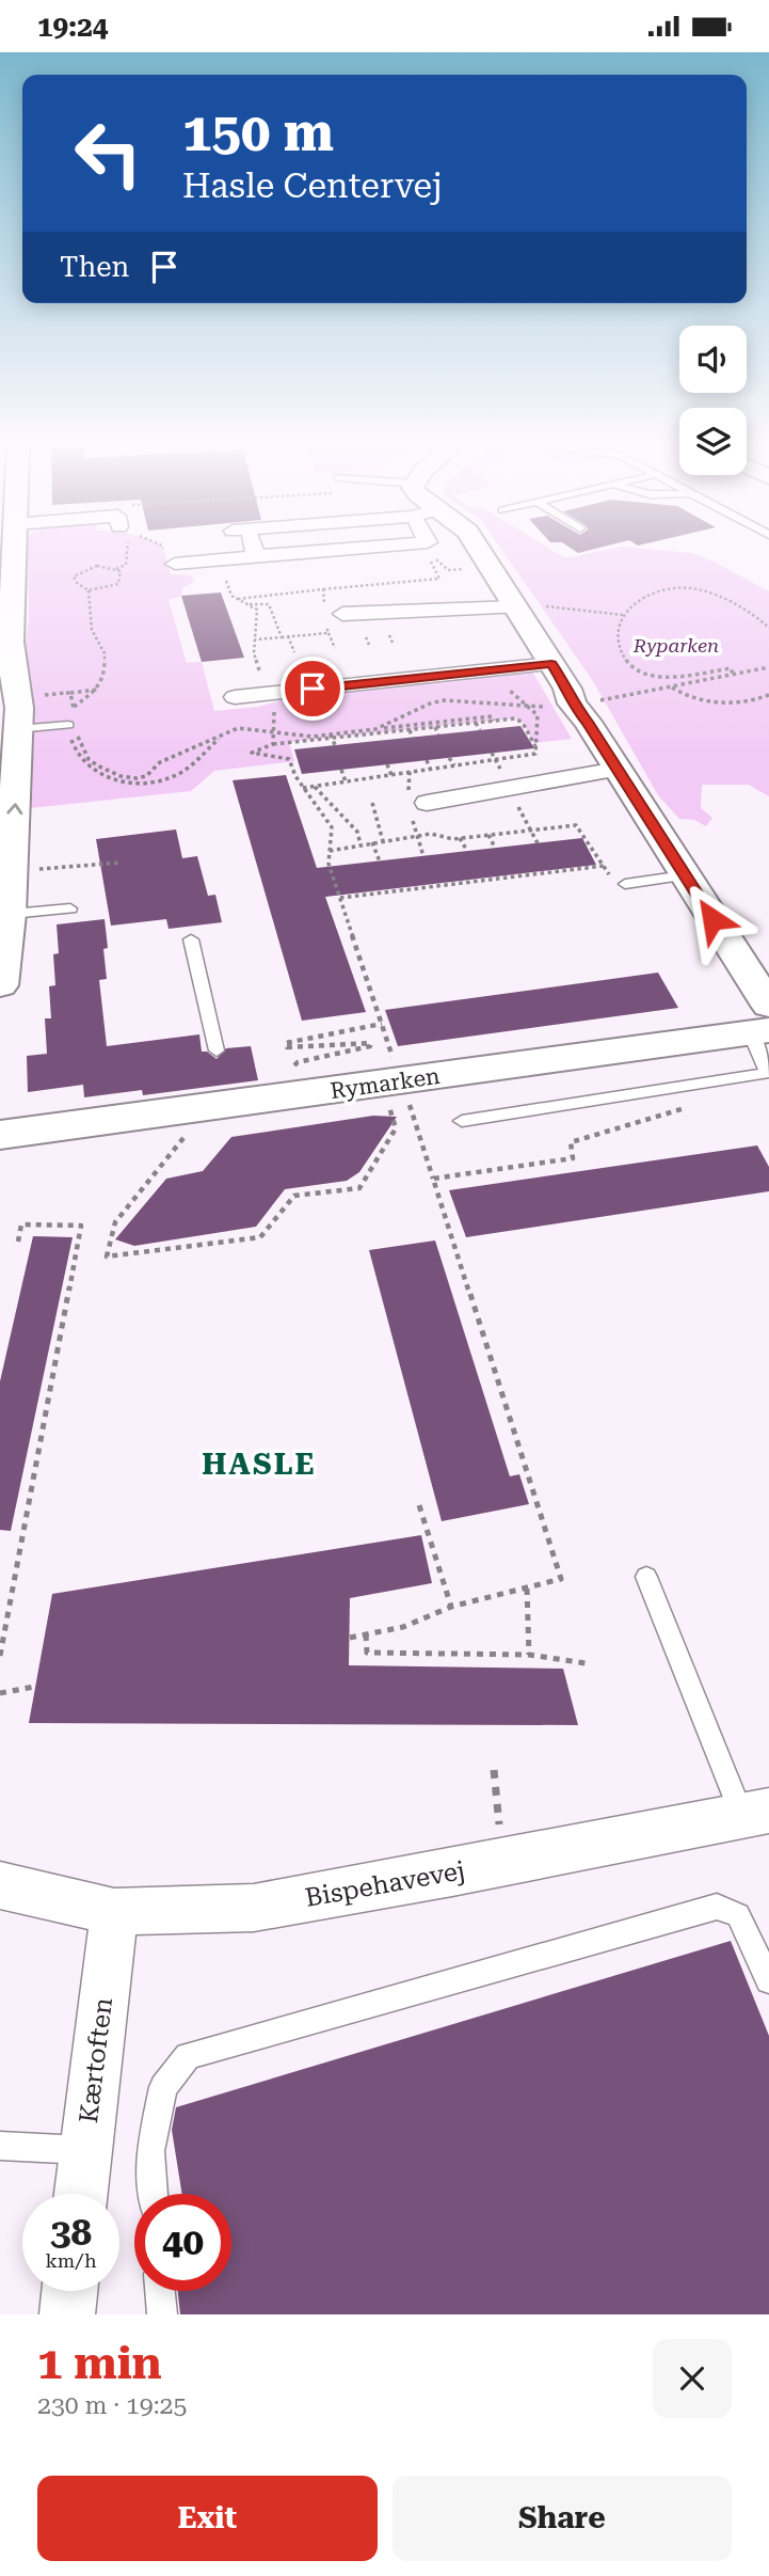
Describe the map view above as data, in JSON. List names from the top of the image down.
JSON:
{
  "streets": {
    "street": ["Rymarken", "Bispehavevej", "Kærtoften"]
  },
  "crossings": [
    ["Bispehavevej", "Kærtoften"]
  ],
  "districts": ["HASLE"],
  "parks": ["Ryparken"],
  "page": {
    "status": "19:24",
    "turn": ["150 m", "Hasle Centervej"],
    "then": "Then",
    "speed": "38 km/h",
    "limit": "40",
    "heading": ["1 min", "230 m · 19:25"],
    "buttons": ["Exit", "Share"]
  }
}
